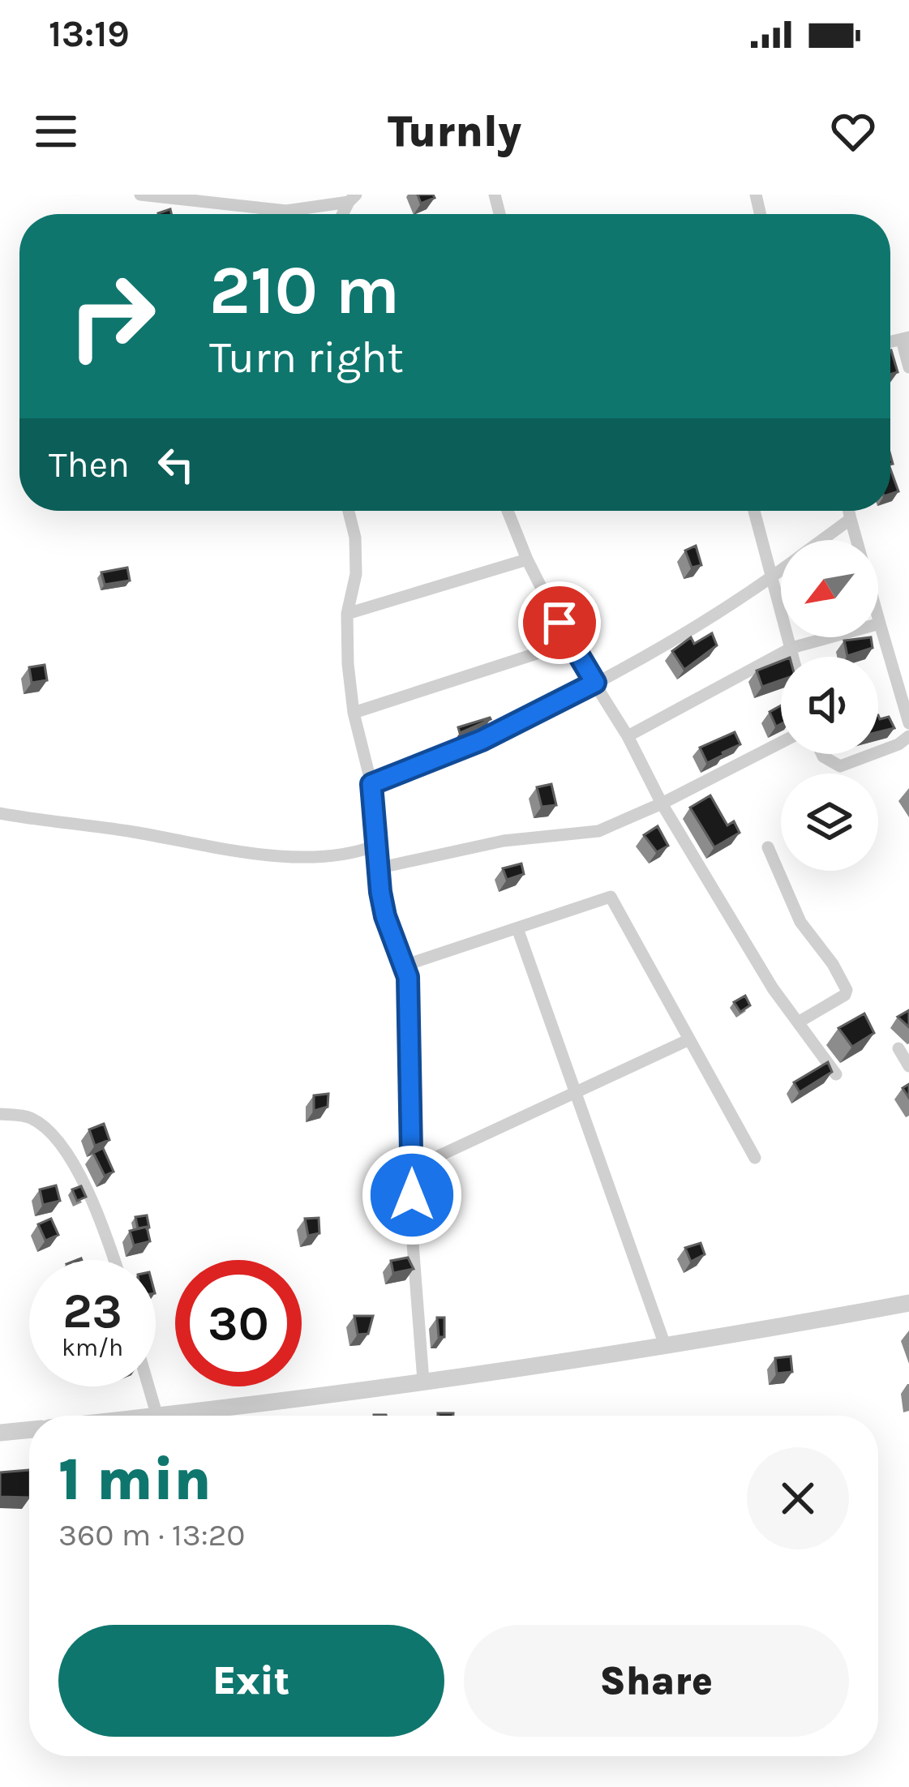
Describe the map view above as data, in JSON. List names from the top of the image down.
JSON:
{
  "north": "bottom left",
  "page": {
    "status": "13:19",
    "header": "Turnly",
    "turn": ["210 m", "Turn right"],
    "then": "Then",
    "speed": "23 km/h",
    "limit": "30",
    "heading": ["1 min", "360 m · 13:20"],
    "buttons": ["Exit", "Share"]
  }
}
